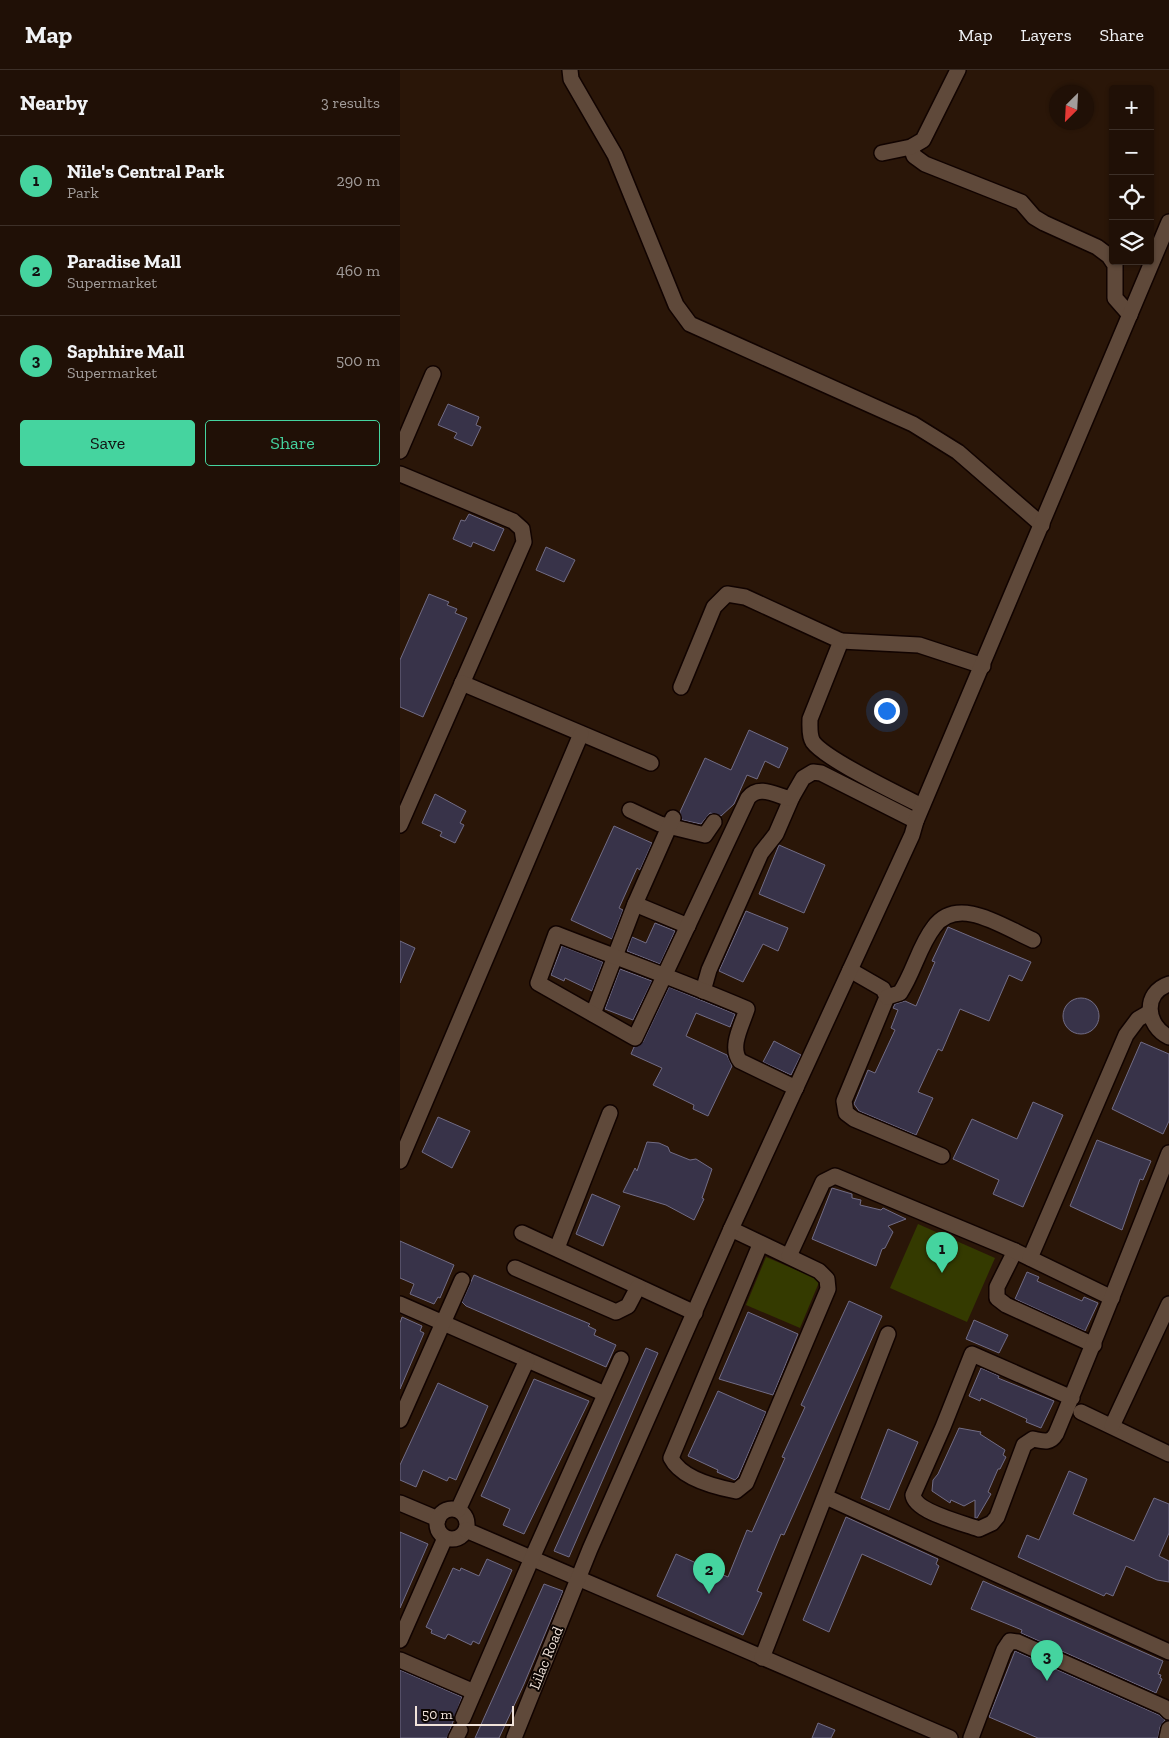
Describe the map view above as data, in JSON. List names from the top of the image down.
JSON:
{
  "streets": {
    "street": ["Lilac Road"]
  },
  "scale_bar": "50 m",
  "north": "bottom left",
  "page": {
    "header": "Map",
    "nav": ["Map", "Layers", "Share"],
    "heading": ["Nearby", "3 results"],
    "map_buttons": ["+", "−"],
    "list": [
      {
        "mark": "1",
        "name": "Nile's Central Park",
        "note": "Park",
        "value": "290 m"
      },
      {
        "mark": "2",
        "name": "Paradise Mall",
        "note": "Supermarket",
        "value": "460 m"
      },
      {
        "mark": "3",
        "name": "Saphhire Mall",
        "note": "Supermarket",
        "value": "500 m"
      }
    ],
    "buttons": ["Save", "Share"],
    "pins": ["1", "2", "3"],
    "scale": "50 m"
  }
}
